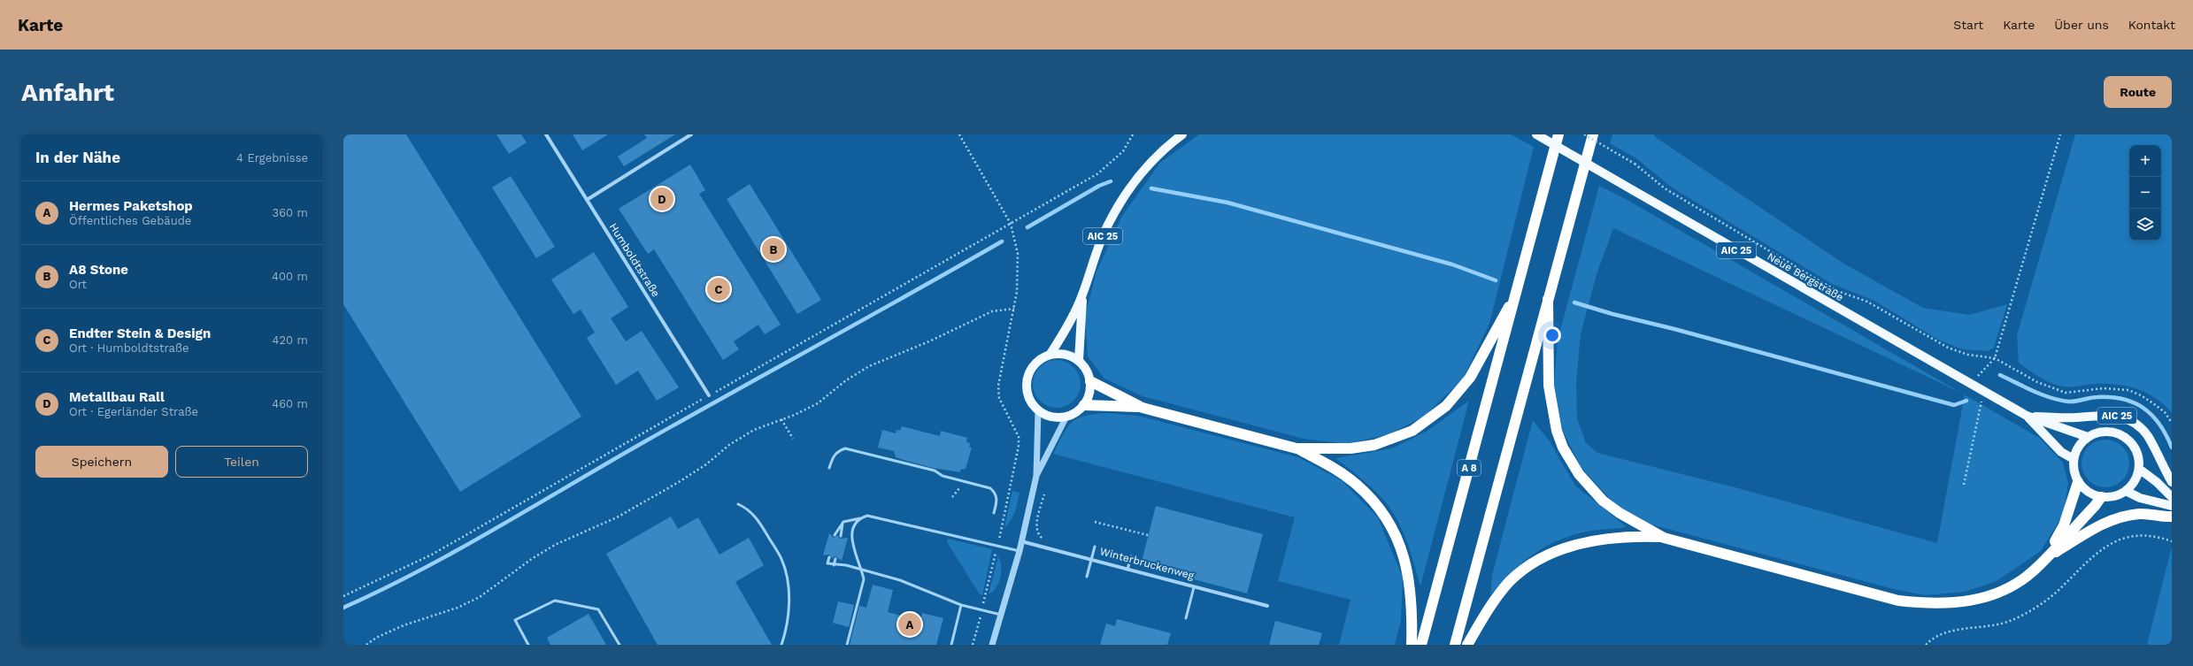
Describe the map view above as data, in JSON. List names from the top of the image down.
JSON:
{
  "streets": {
    "highway": ["A 8"],
    "main road": ["AIC 25", "Neue Bergstraße"],
    "street": ["Humboldtstraße", "Winterbruckenweg"]
  },
  "crossings": [
    ["AIC 25", "Neue Bergstraße"]
  ],
  "page": {
    "header": "Karte",
    "nav": [
      "Start",
      "Karte",
      "Über uns",
      "Kontakt"
    ],
    "buttons": [
      "Route",
      ["Speichern", "Teilen"]
    ],
    "title": "Anfahrt",
    "heading": ["In der Nähe", "4 Ergebnisse"],
    "map_buttons": ["+", "−"],
    "list": [
      {
        "mark": "A",
        "name": "Hermes Paketshop",
        "note": "Öffentliches Gebäude",
        "value": "360 m"
      },
      {
        "mark": "B",
        "name": "A8 Stone",
        "note": "Ort",
        "value": "400 m"
      },
      {
        "mark": "C",
        "name": "Endter Stein & Design",
        "note": "Ort · Humboldtstraße",
        "value": "420 m"
      },
      {
        "mark": "D",
        "name": "Metallbau Rall",
        "note": "Ort · Egerländer Straße",
        "value": "460 m"
      }
    ],
    "pins": [
      "D",
      "B",
      "C",
      "A"
    ]
  }
}
